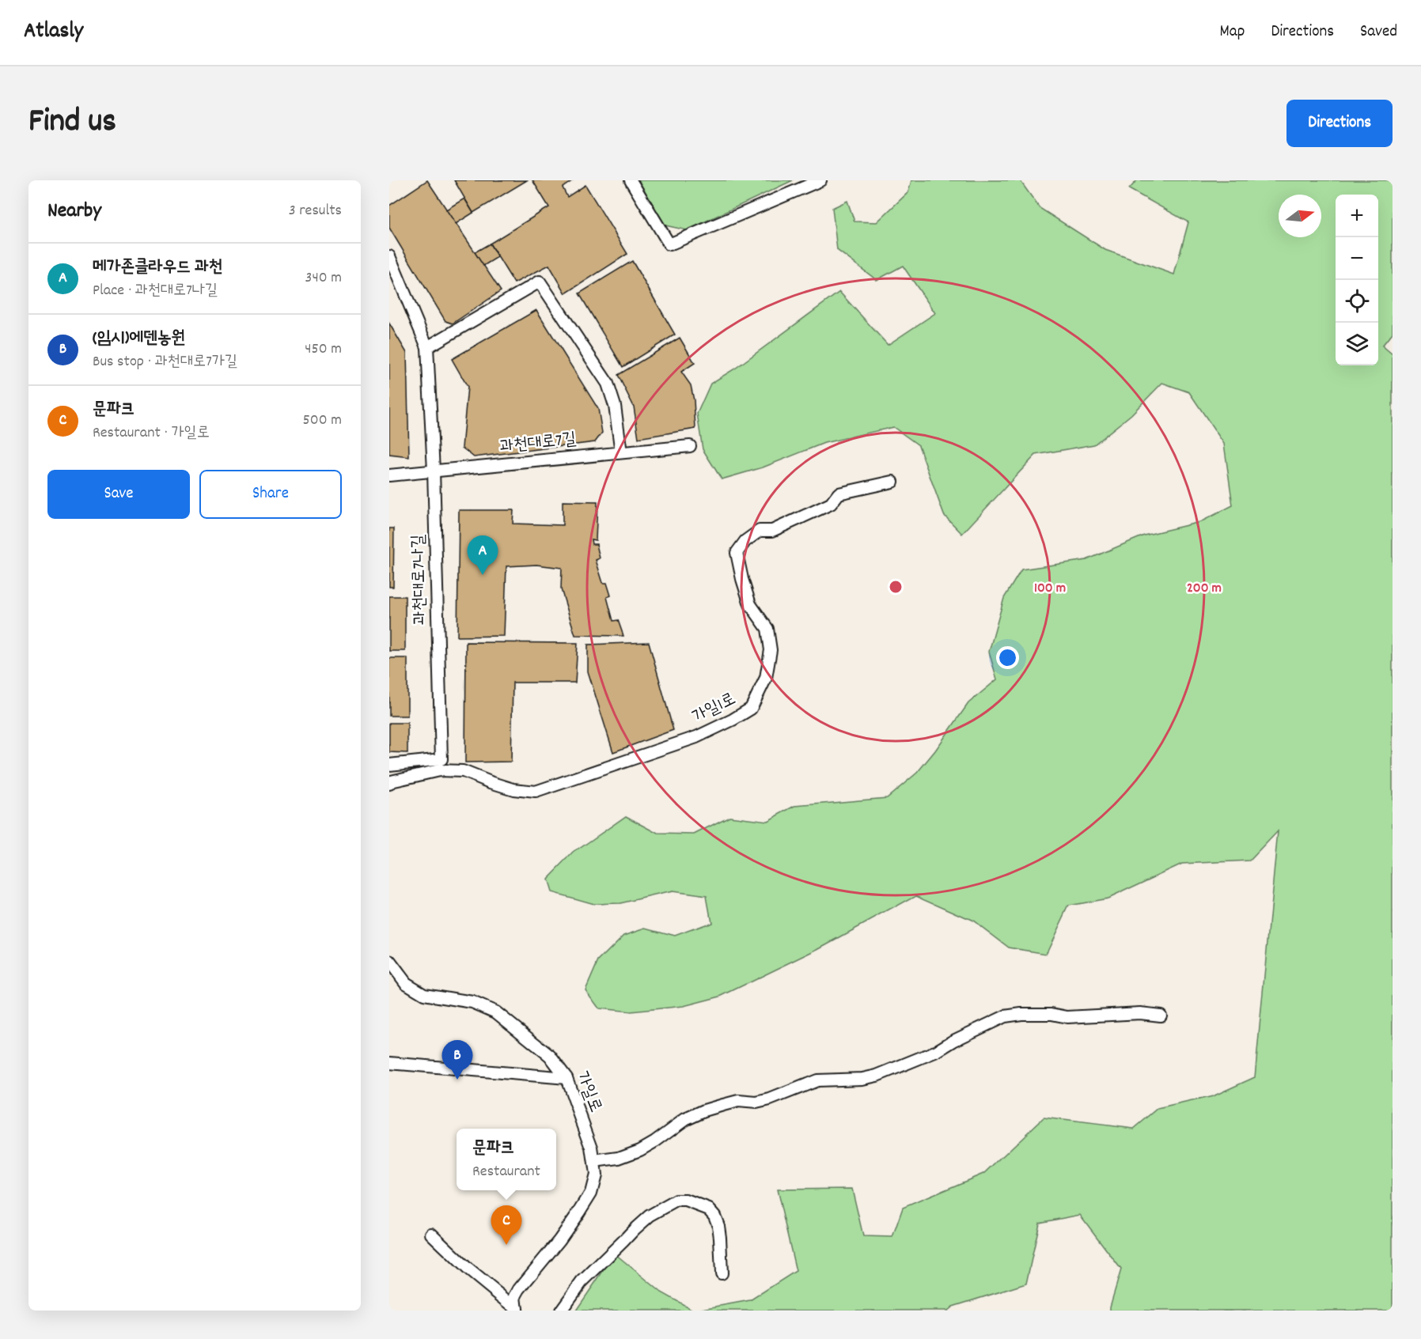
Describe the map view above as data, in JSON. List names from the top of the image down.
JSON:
{
  "streets": {
    "street": [
      "과천대로7길",
      "과천대로7나길",
      "가일1로",
      "가일로"
    ]
  },
  "crossings": [
    ["과천대로7길", "과천대로7나길"]
  ],
  "north": "right",
  "page": {
    "header": "Atlasly",
    "nav": ["Map", "Directions", "Saved"],
    "title": "Find us",
    "buttons": [
      "Directions",
      ["Save", "Share"]
    ],
    "heading": ["Nearby", "3 results"],
    "map_buttons": ["+", "−"],
    "list": [
      {
        "mark": "A",
        "name": "메가존클라우드 과천",
        "note": "Place · 과천대로7나길",
        "value": "340 m"
      },
      {
        "mark": "B",
        "name": "(임시)에덴농원",
        "note": "Bus stop · 과천대로7가길",
        "value": "450 m"
      },
      {
        "mark": "C",
        "name": "문파크",
        "note": "Restaurant · 가일로",
        "value": "500 m"
      }
    ],
    "pins": ["A", "B", "C"],
    "popup": ["문파크", "Restaurant"]
  },
  "rings": ["100 m", "200 m"]
}
